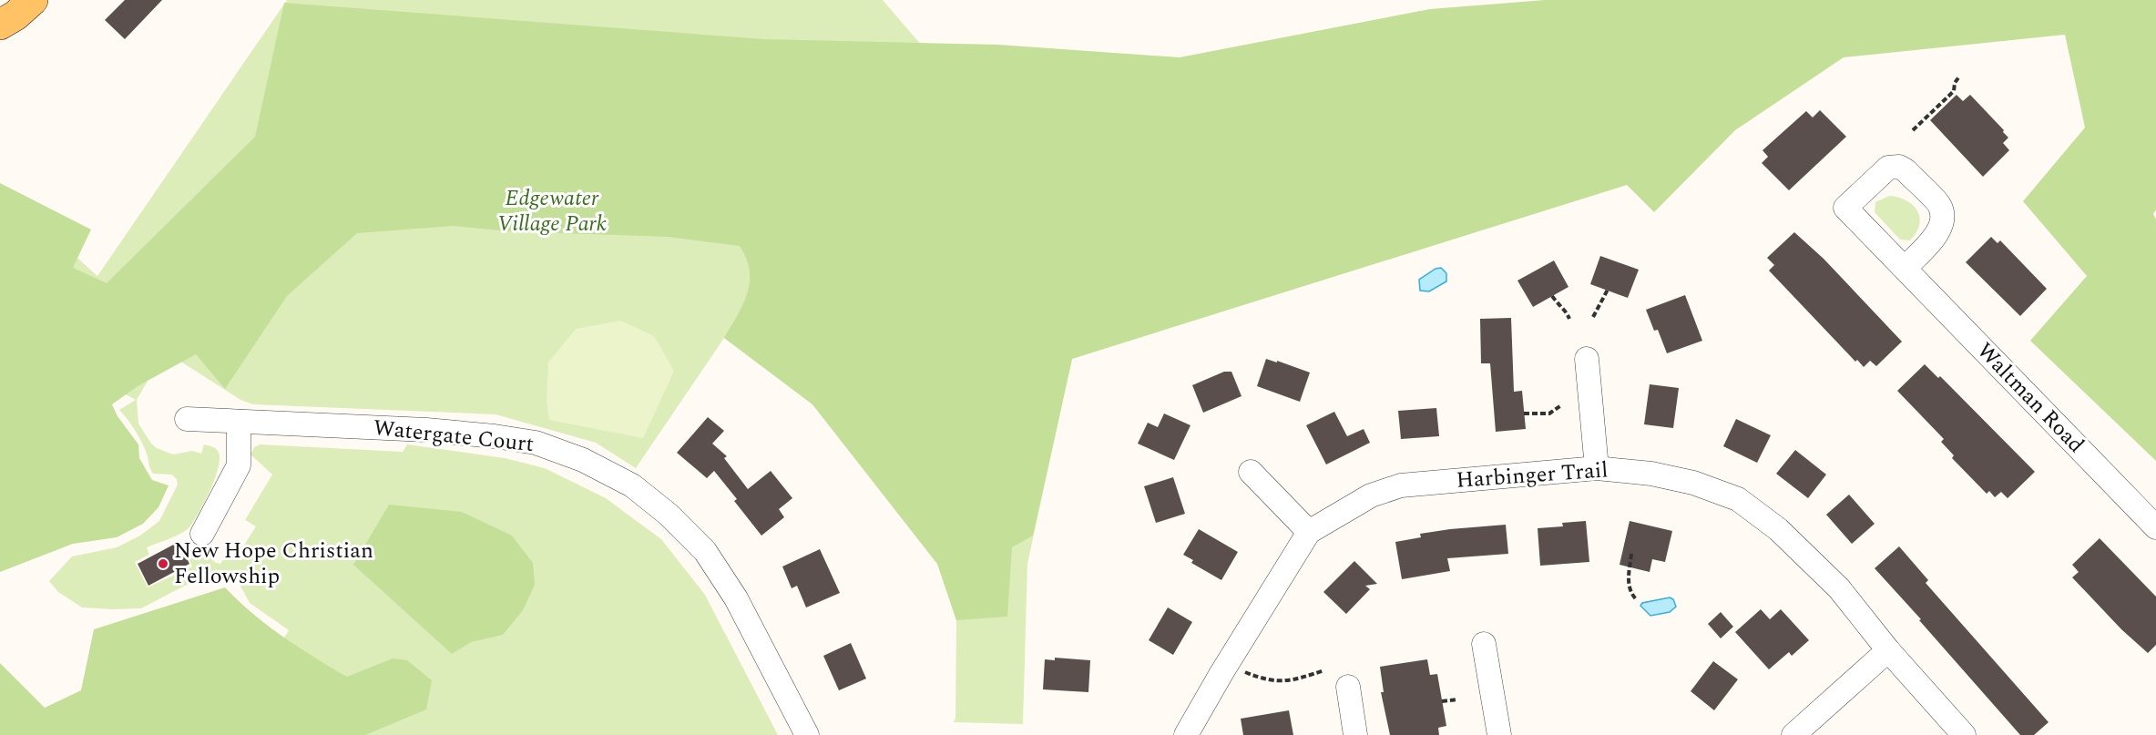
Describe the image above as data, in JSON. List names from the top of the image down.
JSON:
{
  "streets": {
    "street": ["Waltman Road", "Watergate Court", "Harbinger Trail"]
  },
  "parks": ["Edgewater Village Park"],
  "places": ["New Hope Christian Fellowship"]
}
